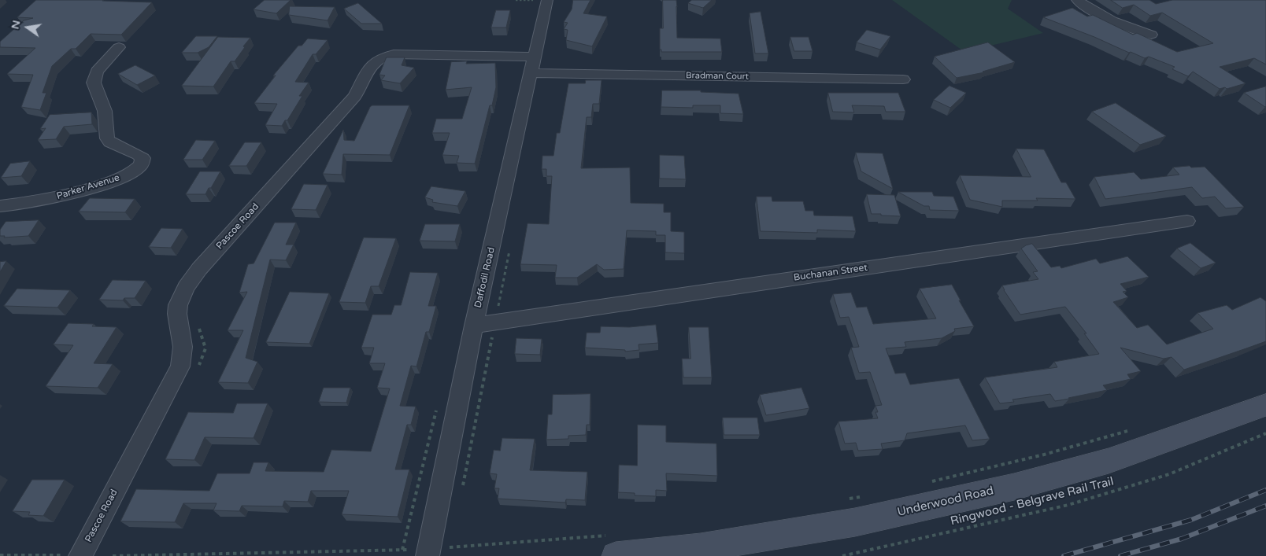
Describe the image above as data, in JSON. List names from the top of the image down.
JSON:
{
  "streets": {
    "main road": ["Underwood Road"],
    "street": [
      "Bradman Court",
      "Parker Avenue",
      "Pascoe Road",
      "Buchanan Street",
      "Daffodil Road"
    ],
    "path": ["Ringwood - Belgrave Rail Trail"]
  },
  "crossings": [
    ["Bradman Court", "Pascoe Road"],
    ["Bradman Court", "Daffodil Road"],
    ["Pascoe Road", "Daffodil Road"],
    ["Buchanan Street", "Daffodil Road"]
  ],
  "north": "left"
}
